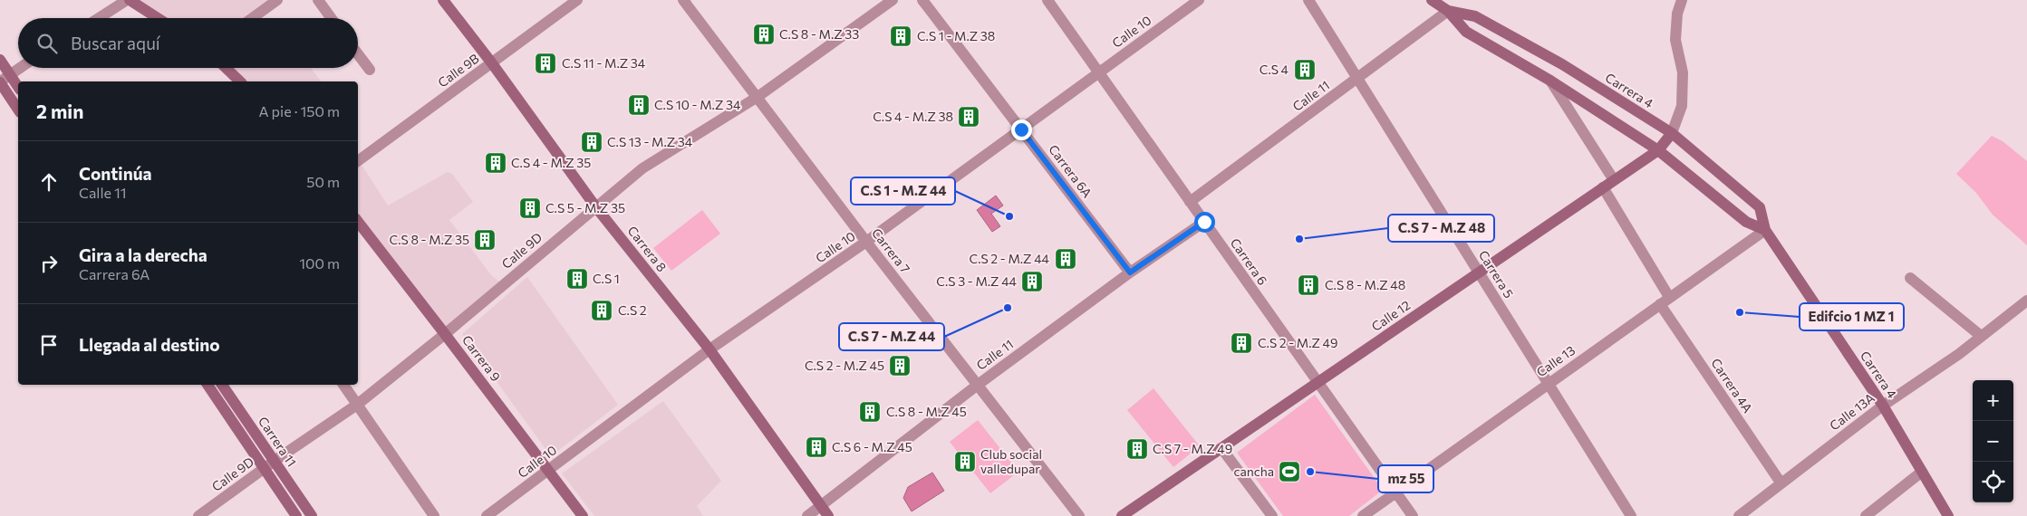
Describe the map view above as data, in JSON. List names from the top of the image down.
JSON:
{
  "streets": {
    "street": [
      "Calle 10",
      "Calle 9B",
      "Carrera 4",
      "Calle 11",
      "Carrera 6A",
      "Carrera 8",
      "Calle 9D",
      "Carrera 7",
      "Carrera 6",
      "Carrera 5",
      "Calle 12",
      "Carrera 9",
      "Calle 13",
      "Carrera 4A",
      "Calle 13A",
      "Carrera 11"
    ]
  },
  "crossings": [
    ["Calle 10", "Carrera 6A"],
    ["Calle 10", "Carrera 8"],
    ["Calle 10", "Carrera 7"],
    ["Calle 10", "Carrera 6"],
    ["Calle 10", "Carrera 9"],
    ["Calle 9B", "Carrera 8"],
    ["Carrera 4", "Calle 11"],
    ["Carrera 4", "Calle 12"],
    ["Carrera 4", "Calle 13"],
    ["Carrera 4", "Calle 13A"],
    ["Calle 11", "Carrera 6A"],
    ["Calle 11", "Carrera 8"],
    ["Calle 11", "Carrera 7"],
    ["Calle 11", "Carrera 6"],
    ["Calle 11", "Carrera 5"],
    ["Carrera 8", "Calle 9D"],
    ["Calle 9D", "Carrera 7"],
    ["Calle 9D", "Carrera 9"],
    ["Calle 9D", "Carrera 11"],
    ["Carrera 6", "Calle 12"],
    ["Carrera 6", "Calle 13"],
    ["Carrera 5", "Calle 12"],
    ["Carrera 5", "Calle 13"],
    ["Calle 13", "Carrera 4A"],
    ["Carrera 4A", "Calle 13A"]
  ],
  "places": {
    "building": [
      "C.S 8 - M.Z 33",
      "C.S 1 - M.Z 38",
      "C.S 11 - M.Z 34",
      "C.S 4",
      "C.S 10 - M.Z 34",
      "C.S 4 - M.Z 38",
      "C.S 13 - M.Z 34",
      "C.S 4 - M.Z 35",
      "C.S 5 - M.Z 35",
      "C.S 8 - M.Z 35",
      "C.S 2 - M.Z 44",
      "C.S 1",
      "C.S 3 - M.Z 44",
      "C.S 8 - M.Z 48",
      "C.S 2",
      "C.S 2 - M.Z 49",
      "C.S 2 - M.Z 45",
      "C.S 8 - M.Z 45",
      "C.S 6 - M.Z 45",
      "C.S 7 - M.Z 49",
      "Club social valledupar"
    ],
    "other": [
      "C.S 1 - M.Z 44",
      "C.S 7 - M.Z 48",
      "C.S 7 - M.Z 44",
      "Edifcio 1 MZ 1",
      "mz 55"
    ],
    "sports": ["cancha"]
  },
  "page": {
    "search": "Buscar aquí",
    "heading": ["2 min", "A pie · 150 m"],
    "list": [
      ["Continúa", "Calle 11", "50 m"],
      ["Gira a la derecha", "Carrera 6A", "100 m"],
      "Llegada al destino"
    ],
    "map_buttons": ["+", "−"]
  }
}
